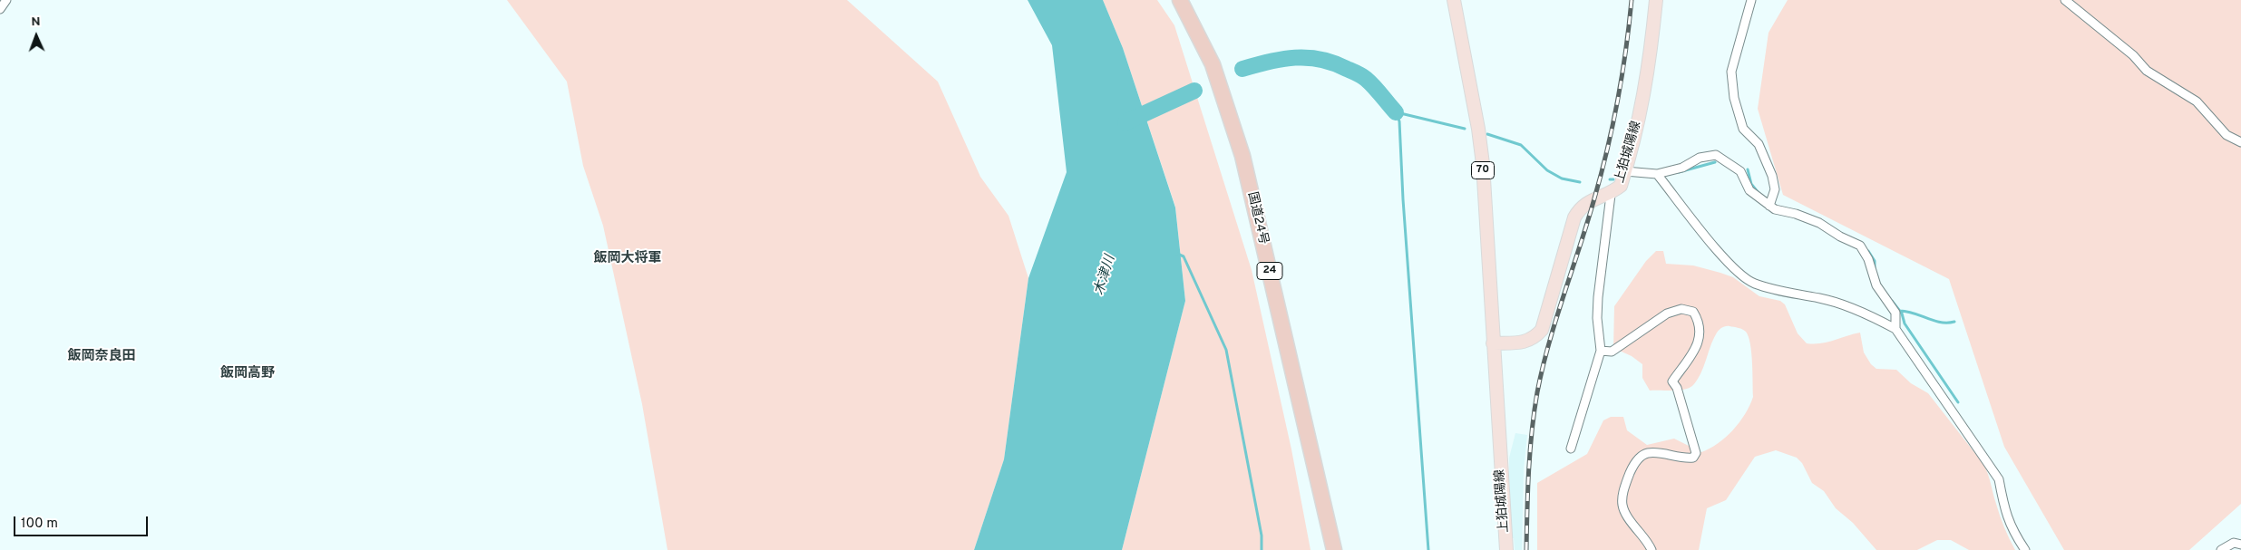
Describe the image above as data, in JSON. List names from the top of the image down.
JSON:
{
  "streets": {
    "highway": ["国道24号", "24"],
    "main road": ["上狛城陽線", "70"]
  },
  "districts": ["飯岡大将軍", "飯岡奈良田", "飯岡高野"],
  "water": ["木津川"],
  "scale_bar": "100 m",
  "north": "top"
}
